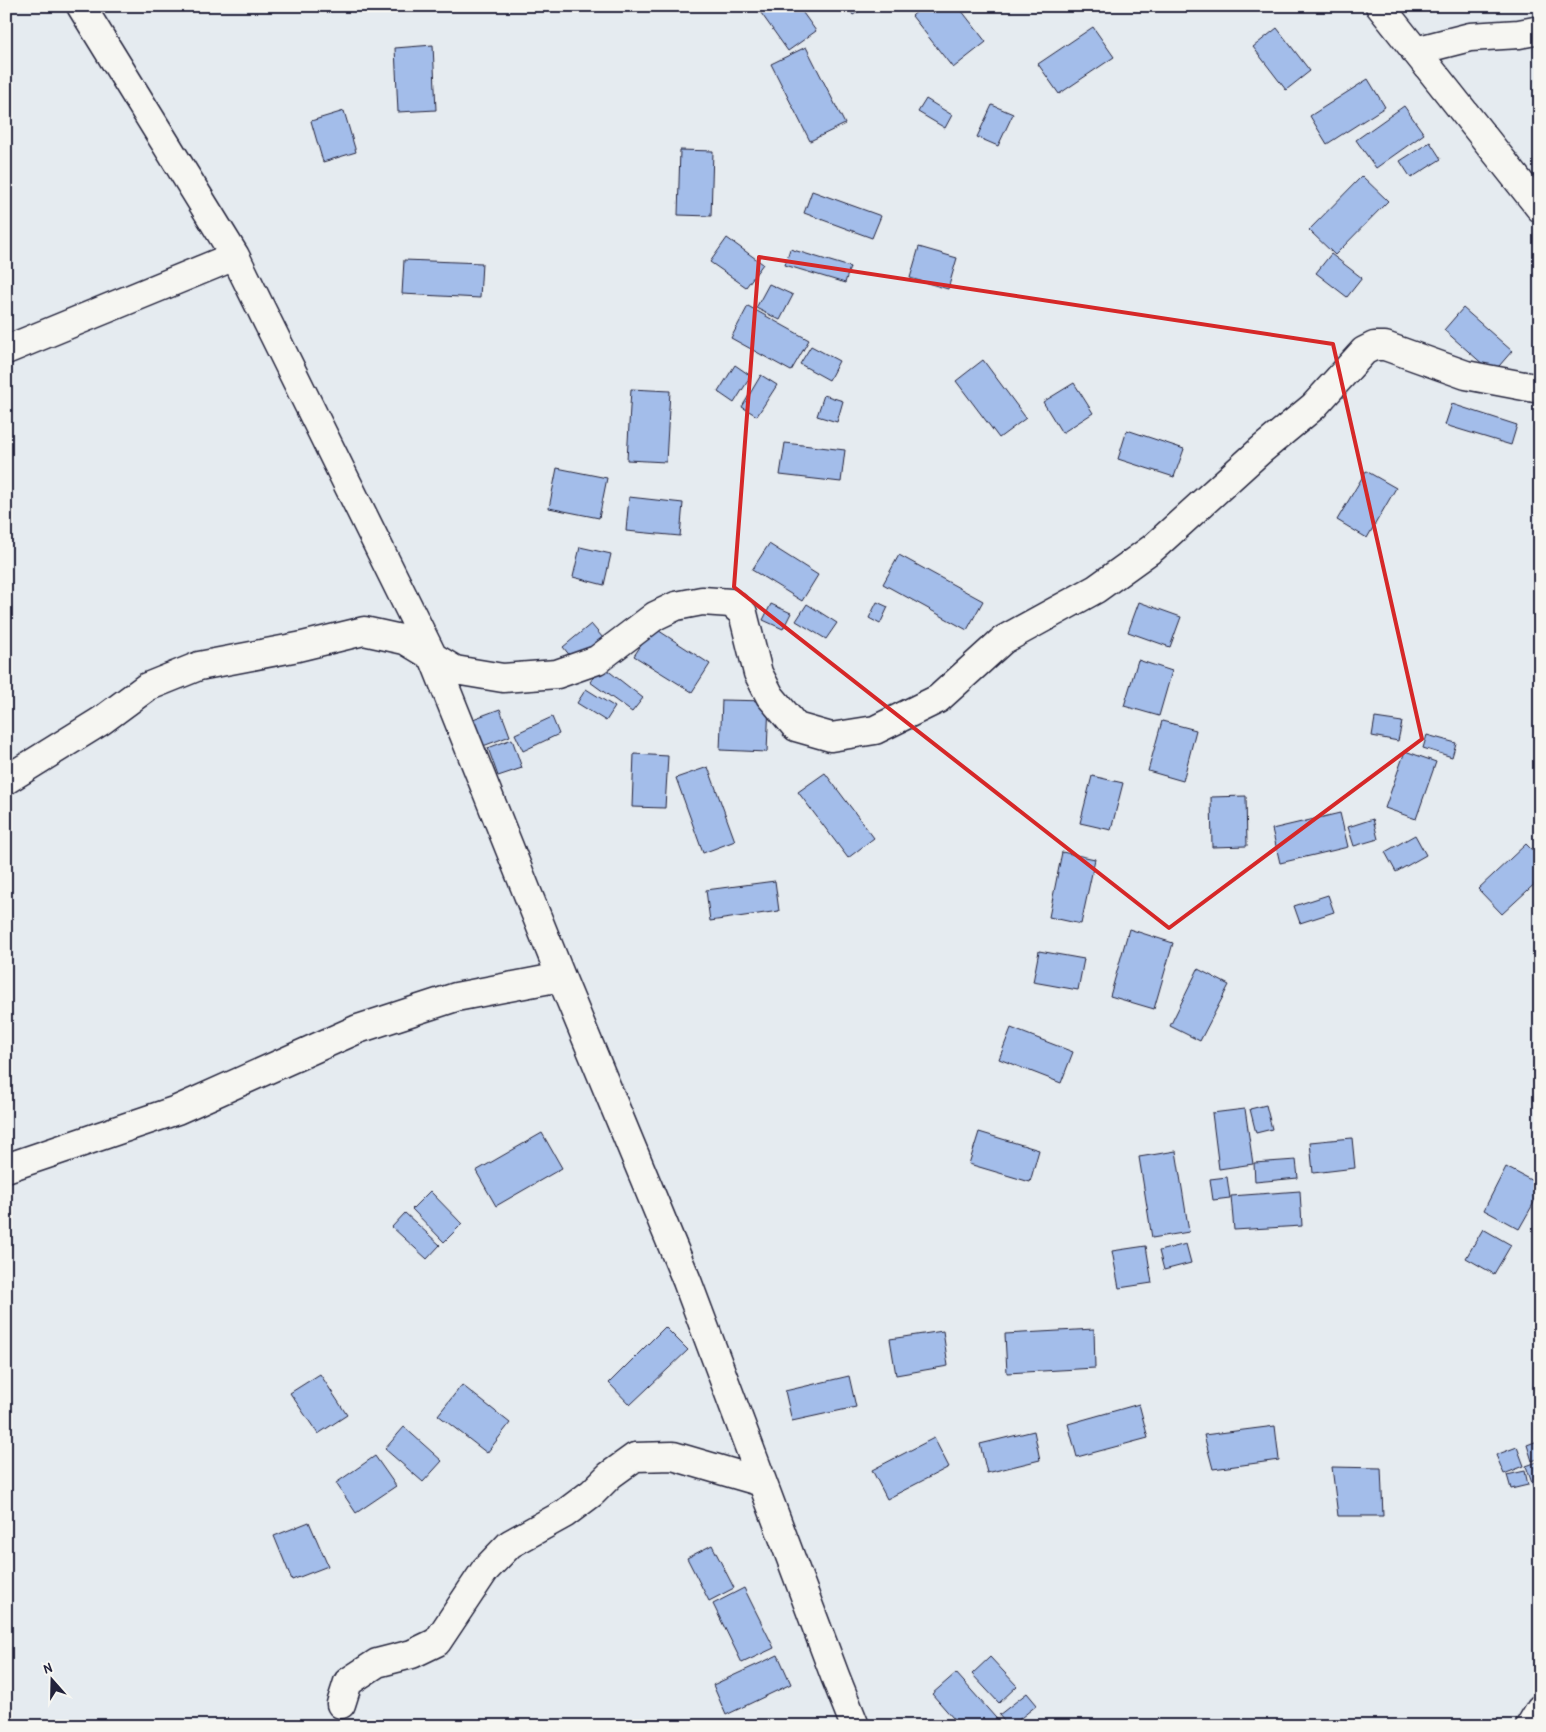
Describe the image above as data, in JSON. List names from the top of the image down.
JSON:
{
  "north": "top"
}
